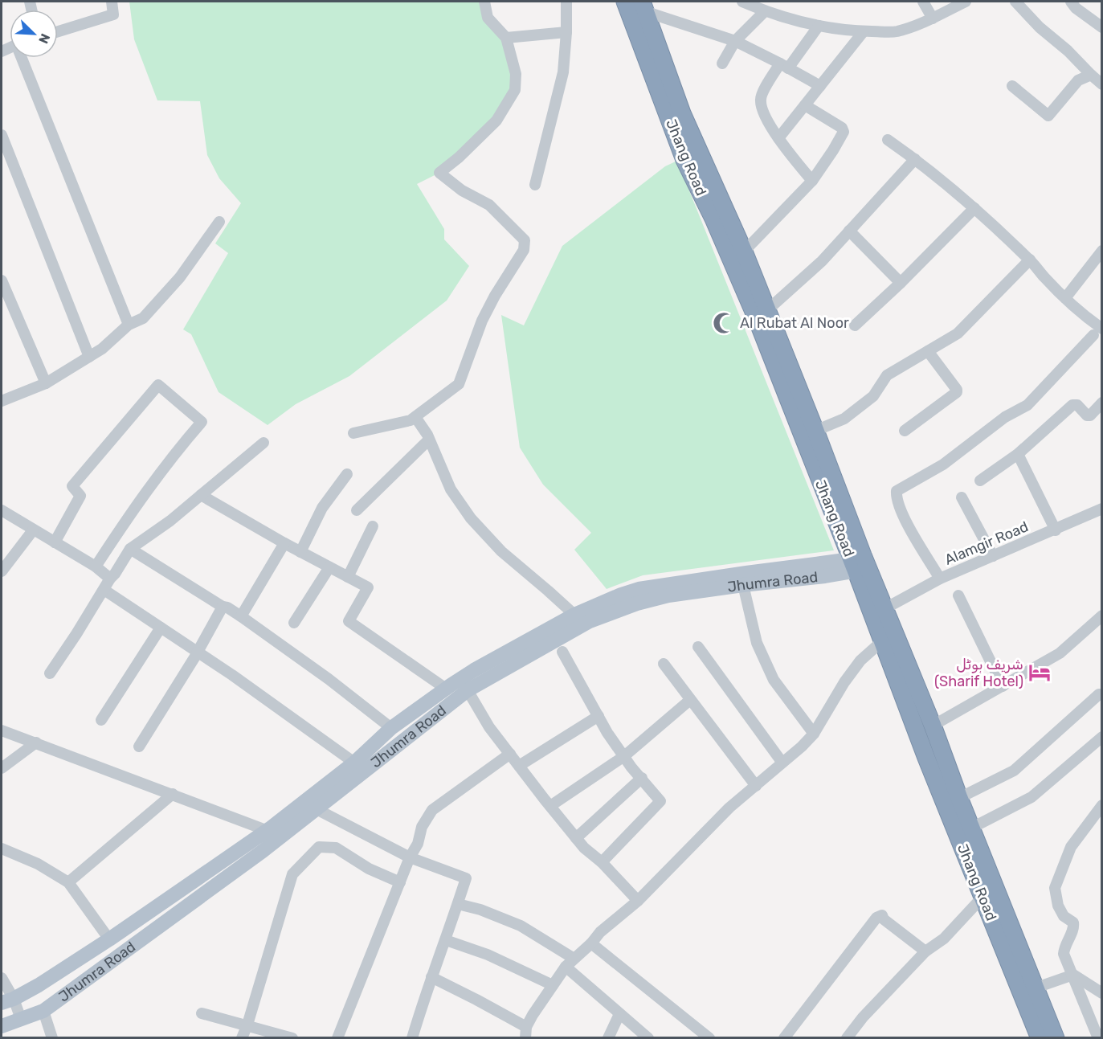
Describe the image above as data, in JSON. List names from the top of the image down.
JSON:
{
  "streets": {
    "highway": ["Jhang Road"],
    "main road": ["Jhumra Road"],
    "street": ["Alamgir Road"]
  },
  "crossings": [
    ["Jhang Road", "Alamgir Road"],
    ["Jhang Road", "Jhumra Road"]
  ],
  "places": {
    "mosque": ["Al Rubat Al Noor"],
    "hotel": ["شریف ہوٹل (Sharif Hotel)"]
  },
  "north": "bottom right"
}
